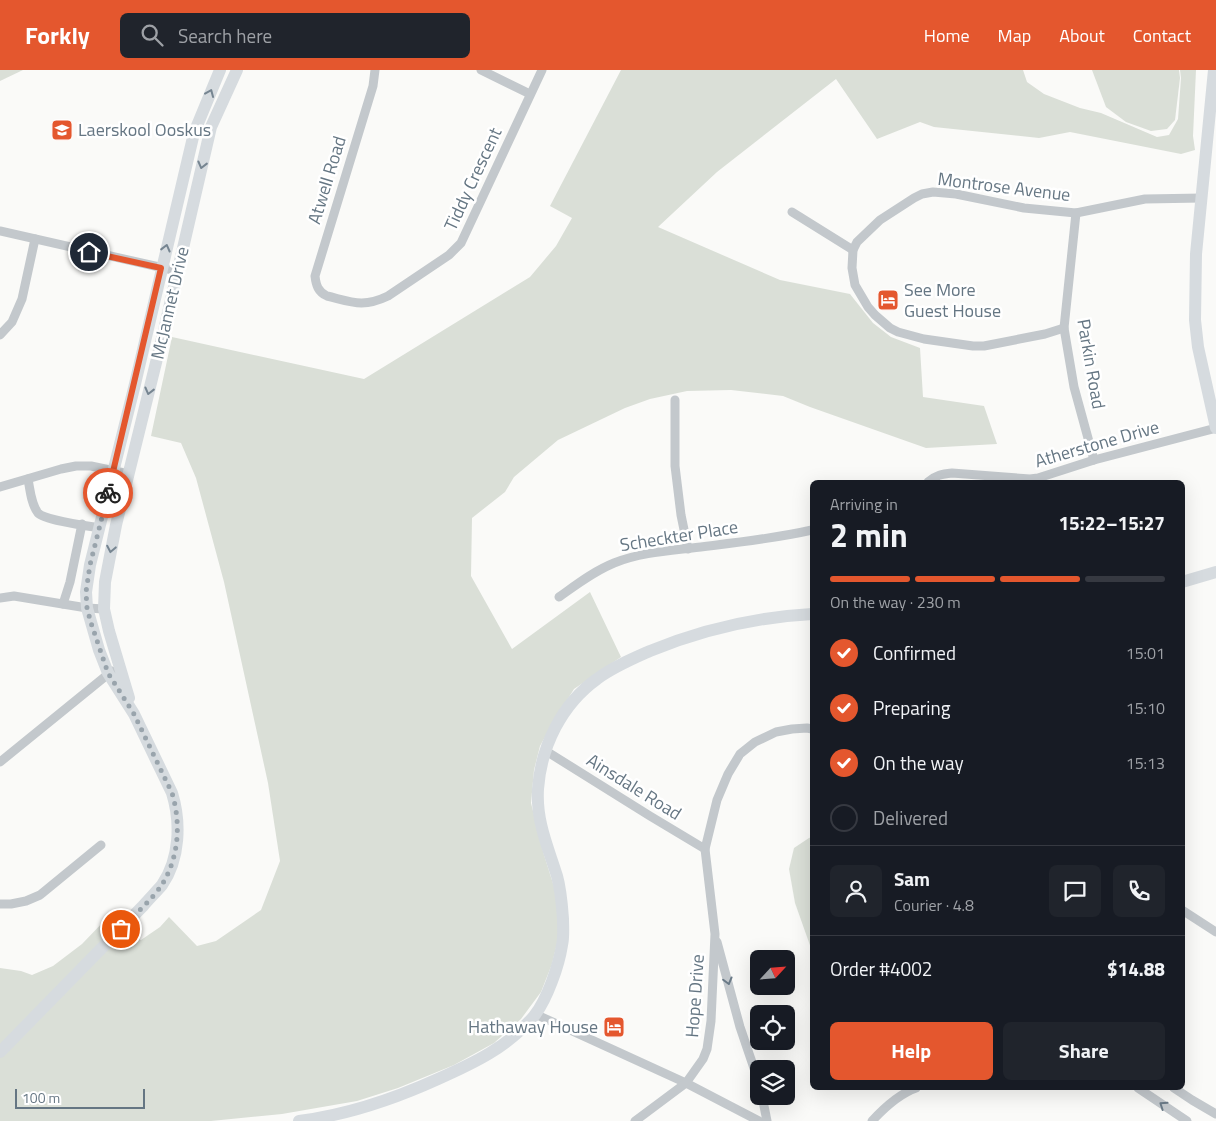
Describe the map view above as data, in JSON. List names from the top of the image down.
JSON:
{
  "streets": {
    "street": [
      "Tiddy Crescent",
      "Atwell Road",
      "Montrose Avenue",
      "McJannet Drive",
      "Parkin Road",
      "Atherstone Drive",
      "Scheckter Place",
      "Ainsdale Road",
      "Hope Drive"
    ]
  },
  "crossings": [
    ["Tiddy Crescent", "Atwell Road"],
    ["Montrose Avenue", "Parkin Road"],
    ["Parkin Road", "Atherstone Drive"],
    ["Ainsdale Road", "Hope Drive"]
  ],
  "places": {
    "school or university": ["Laerskool Ooskus"],
    "hotel": ["See More Guest House", "Hathaway House"]
  },
  "scale_bar": "100 m",
  "north": "top right",
  "page": {
    "header": "Forkly",
    "search": "Search here",
    "nav": [
      "Home",
      "Map",
      "About",
      "Contact"
    ],
    "heading": ["2 min", "Arriving in", "15:22–15:27"],
    "panel": [
      "Sam",
      "Courier · 4.8",
      "Order #4002",
      "$14.88"
    ],
    "bar": "On the way · 230 m",
    "list": [
      ["Confirmed", "15:01"],
      ["Preparing", "15:10"],
      ["On the way", "15:13"],
      "Delivered"
    ],
    "buttons": ["Help", "Share"],
    "scale": "100 m"
  }
}
